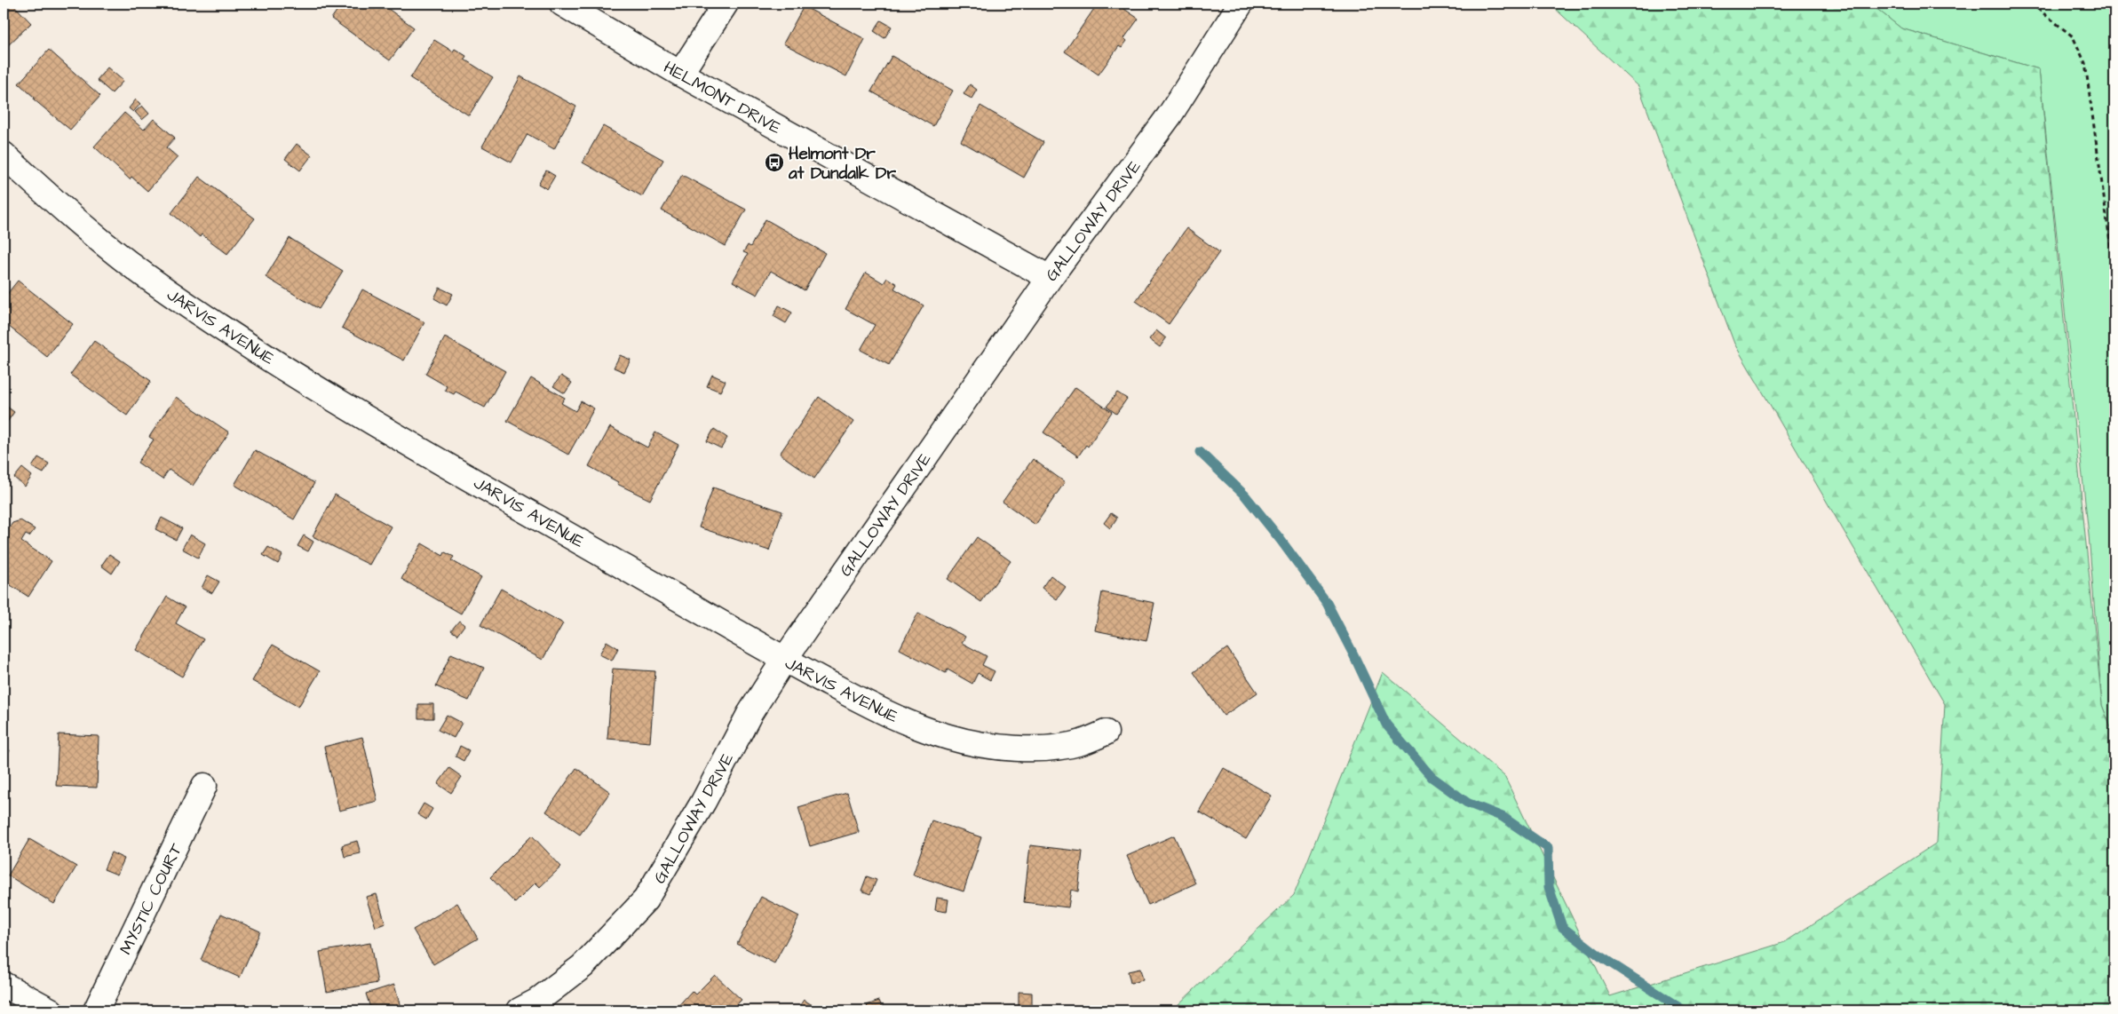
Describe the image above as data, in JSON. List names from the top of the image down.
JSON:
{
  "streets": {
    "street": [
      "HELMONT DRIVE",
      "GALLOWAY DRIVE",
      "JARVIS AVENUE",
      "MYSTIC COURT"
    ]
  },
  "crossings": [
    ["HELMONT DRIVE", "GALLOWAY DRIVE"],
    ["GALLOWAY DRIVE", "JARVIS AVENUE"]
  ],
  "places": {
    "bus stop": ["Helmont Dr at Dundalk Dr"]
  }
}
